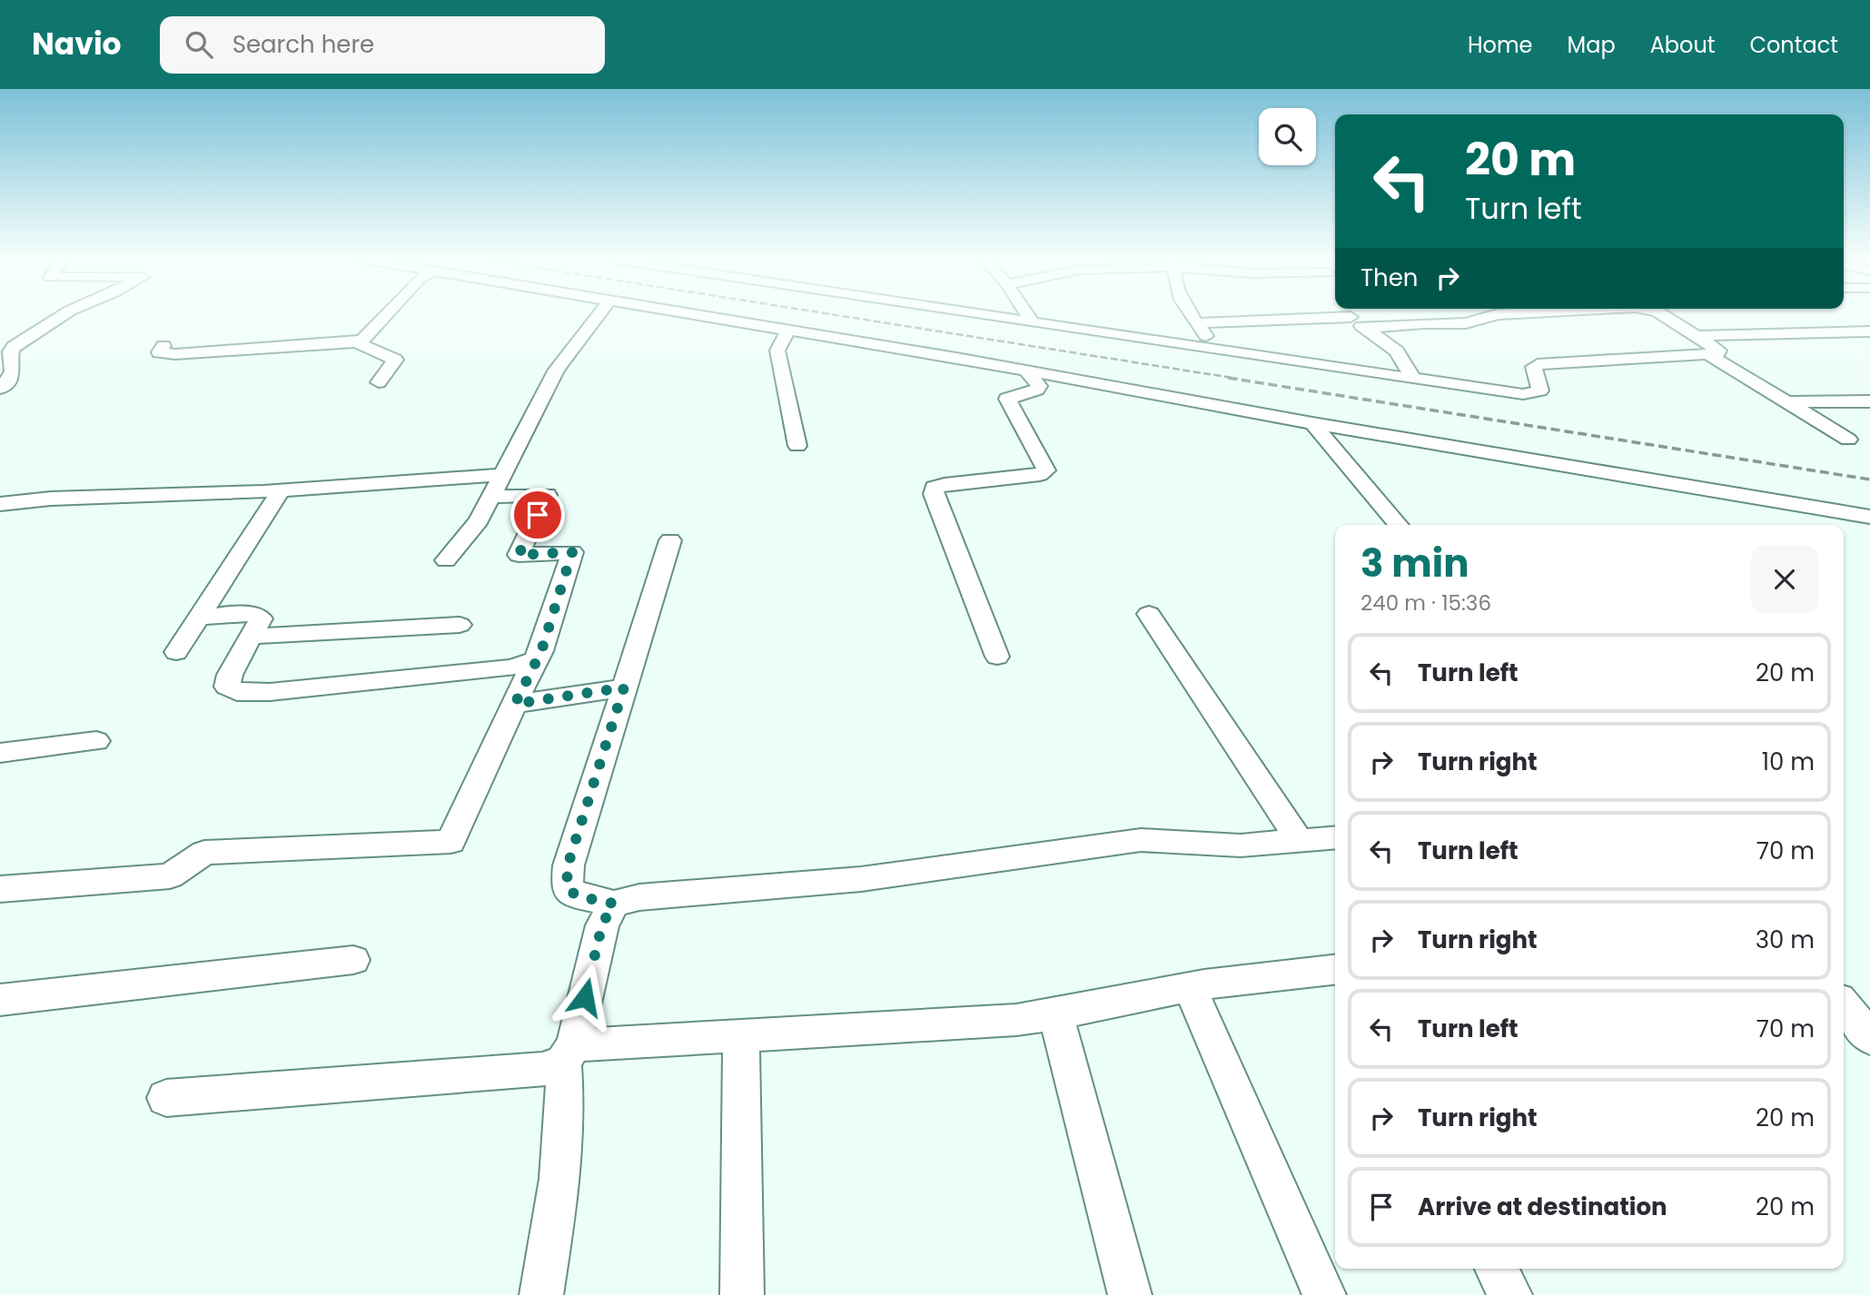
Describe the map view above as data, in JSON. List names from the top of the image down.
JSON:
{
  "page": {
    "header": "Navio",
    "search": "Search here",
    "nav": [
      "Home",
      "Map",
      "About",
      "Contact"
    ],
    "turn": ["20 m", "Turn left"],
    "then": "Then",
    "heading": ["3 min", "240 m · 15:36"],
    "list": [
      {
        "name": "Turn left",
        "value": "20 m"
      },
      {
        "name": "Turn right",
        "value": "10 m"
      },
      {
        "name": "Turn left",
        "value": "70 m"
      },
      {
        "name": "Turn right",
        "value": "30 m"
      },
      {
        "name": "Turn left",
        "value": "70 m"
      },
      {
        "name": "Turn right",
        "value": "20 m"
      },
      {
        "name": "Arrive at destination",
        "value": "20 m"
      }
    ]
  }
}
